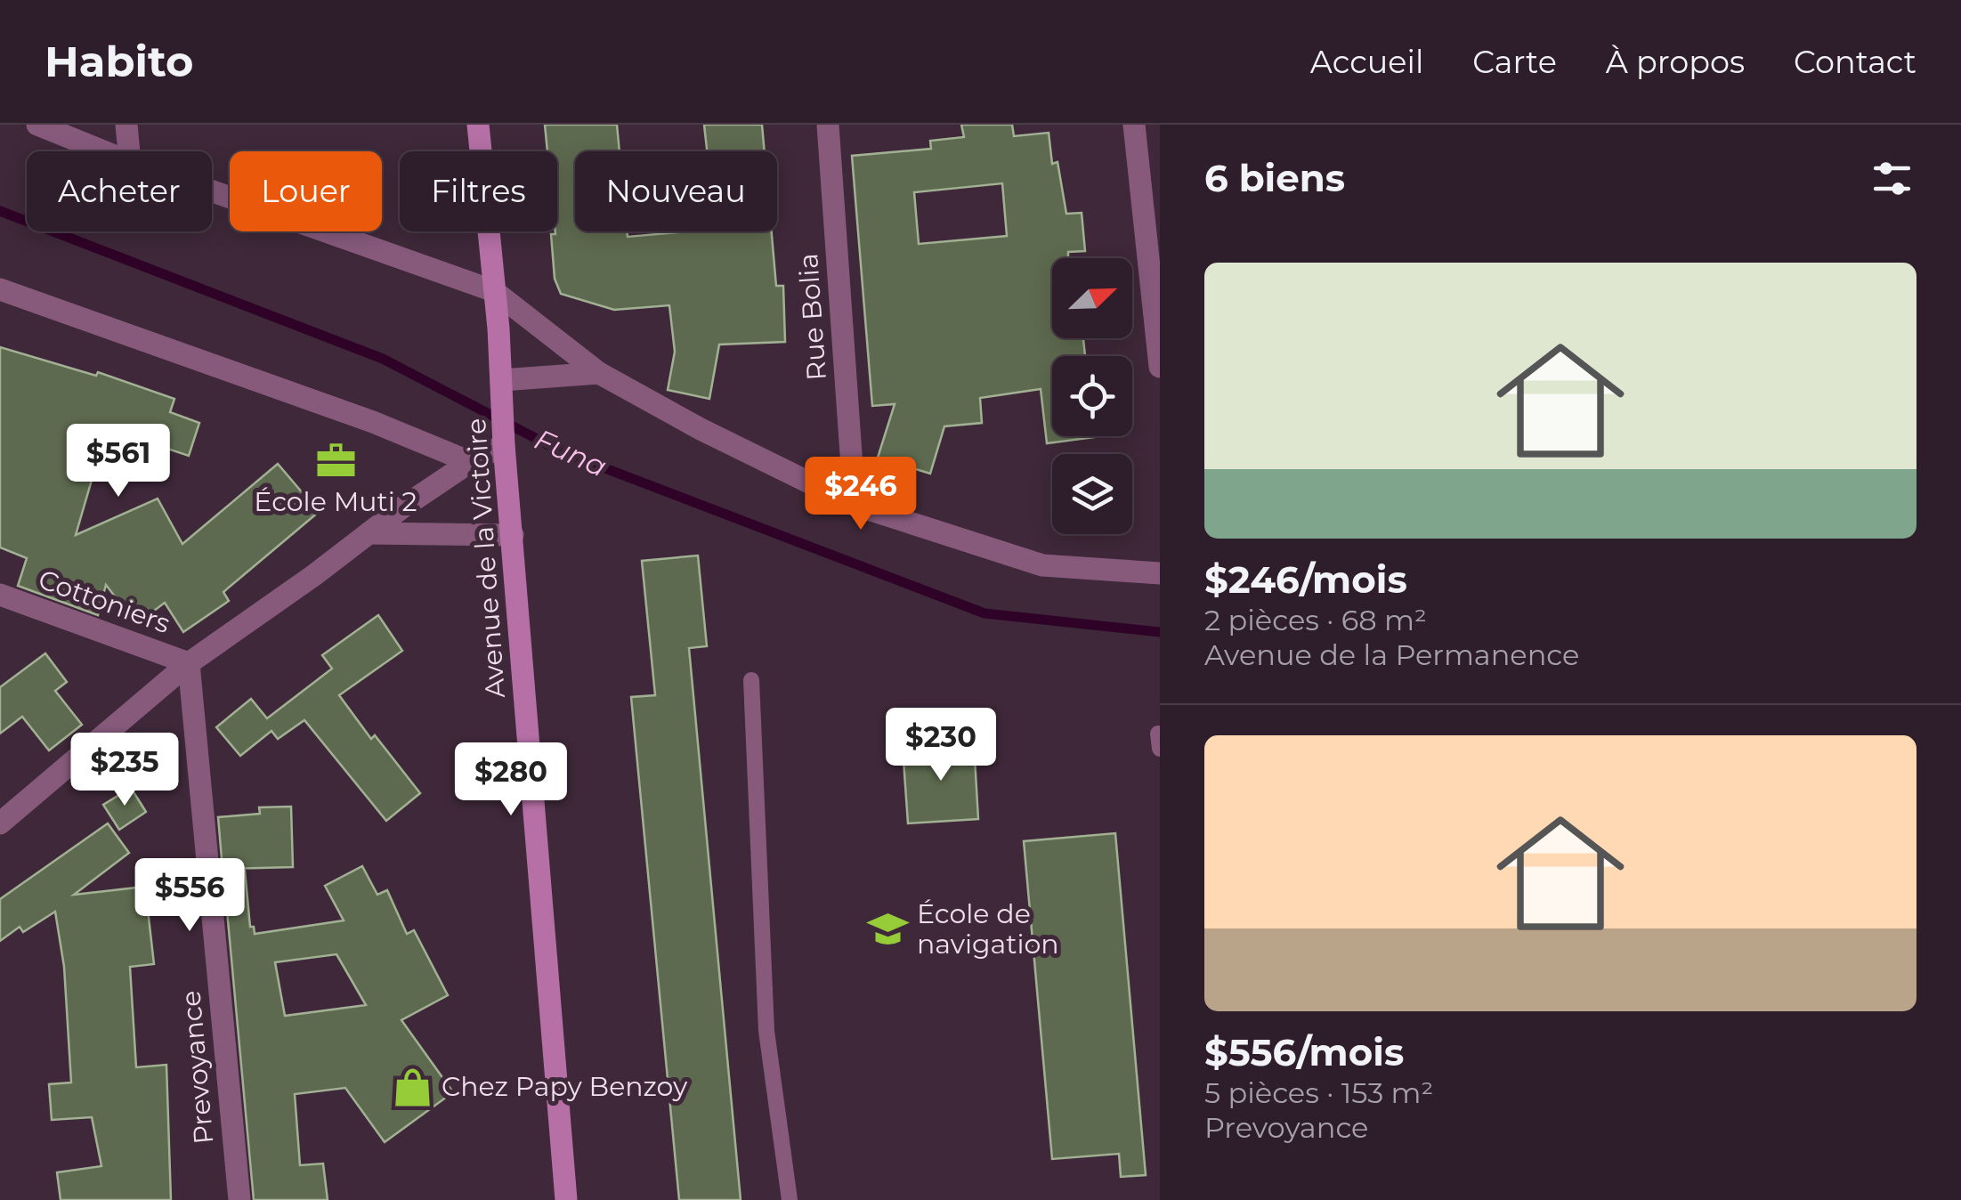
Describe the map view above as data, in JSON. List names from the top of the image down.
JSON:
{
  "streets": {
    "main road": ["Avenue de la Victoire"],
    "street": ["Rue Bolia", "Cottoniers", "Prevoyance"]
  },
  "crossings": [
    ["Cottoniers", "Prevoyance"]
  ],
  "water": ["Funa"],
  "places": {
    "office": ["École Muti 2"],
    "school or university": ["École de navigation"],
    "shop": ["Chez Papy Benzoy"]
  },
  "north": "top right",
  "page": {
    "header": "Habito",
    "nav": [
      "Accueil",
      "Carte",
      "À propos",
      "Contact"
    ],
    "heading": "6 biens",
    "chip": [
      "Acheter",
      "Louer",
      "Filtres",
      "Nouveau"
    ],
    "list": [
      {
        "name": "$246/mois",
        "note": "2 pièces · 68 m² · Avenue de la Permanence"
      },
      {
        "name": "$556/mois",
        "note": "5 pièces · 153 m² · Prevoyance"
      }
    ],
    "price": [
      "$561",
      "$246",
      "$230",
      "$235",
      "$280",
      "$556"
    ]
  }
}
